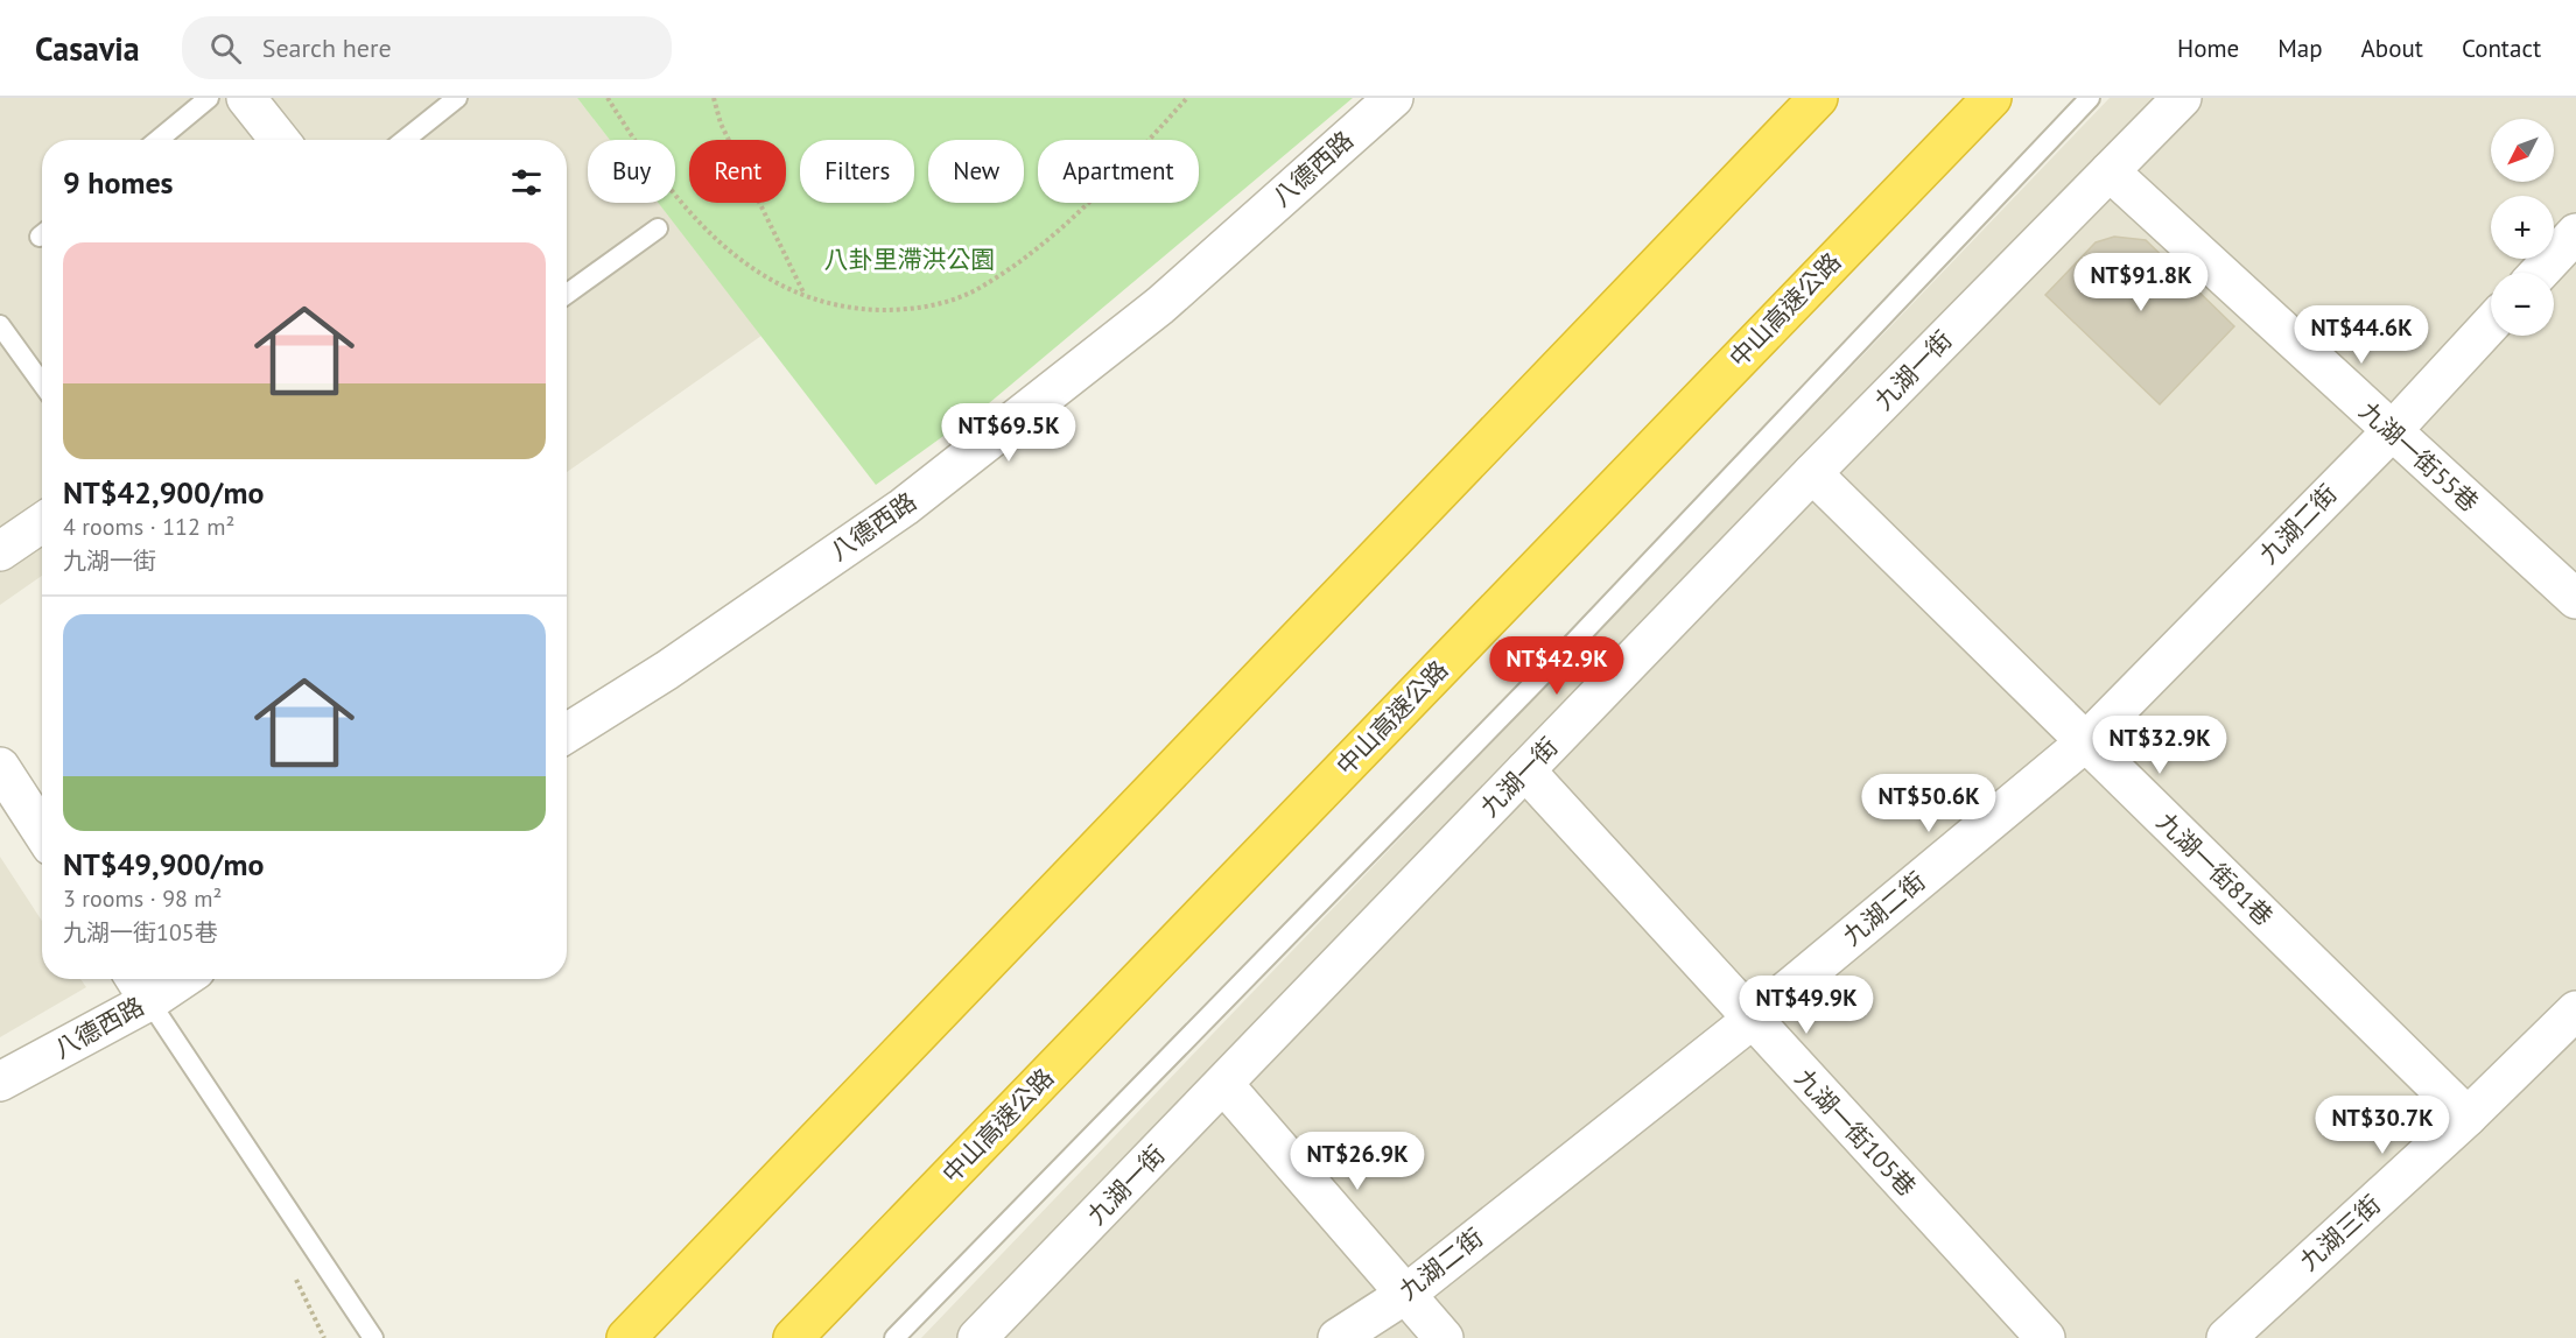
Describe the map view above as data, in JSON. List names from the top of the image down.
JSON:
{
  "streets": {
    "highway": ["中山高速公路"],
    "street": [
      "八德西路",
      "九湖一街",
      "九湖一街55巷",
      "九湖二街",
      "九湖一街81巷",
      "九湖一街105巷",
      "九湖三街"
    ]
  },
  "crossings": [
    ["九湖一街", "九湖一街55巷"],
    ["九湖一街", "九湖一街81巷"],
    ["九湖一街", "九湖一街105巷"],
    ["九湖一街55巷", "九湖二街"],
    ["九湖二街", "九湖一街81巷"],
    ["九湖二街", "九湖一街105巷"],
    ["九湖一街81巷", "九湖三街"]
  ],
  "parks": ["八卦里滯洪公園"],
  "north": "bottom left",
  "page": {
    "header": "Casavia",
    "search": "Search here",
    "nav": [
      "Home",
      "Map",
      "About",
      "Contact"
    ],
    "map_buttons": ["+", "−"],
    "chip": [
      "Buy",
      "Rent",
      "Filters",
      "New",
      "Apartment"
    ],
    "heading": "9 homes",
    "list": [
      {
        "name": "NT$42,900/mo",
        "note": "4 rooms · 112 m² · 九湖一街"
      },
      {
        "name": "NT$49,900/mo",
        "note": "3 rooms · 98 m² · 九湖一街105巷"
      }
    ],
    "price": [
      "NT$91.8K",
      "NT$44.6K",
      "NT$69.5K",
      "NT$42.9K",
      "NT$32.9K",
      "NT$50.6K",
      "NT$49.9K",
      "NT$30.7K",
      "NT$26.9K"
    ]
  }
}
